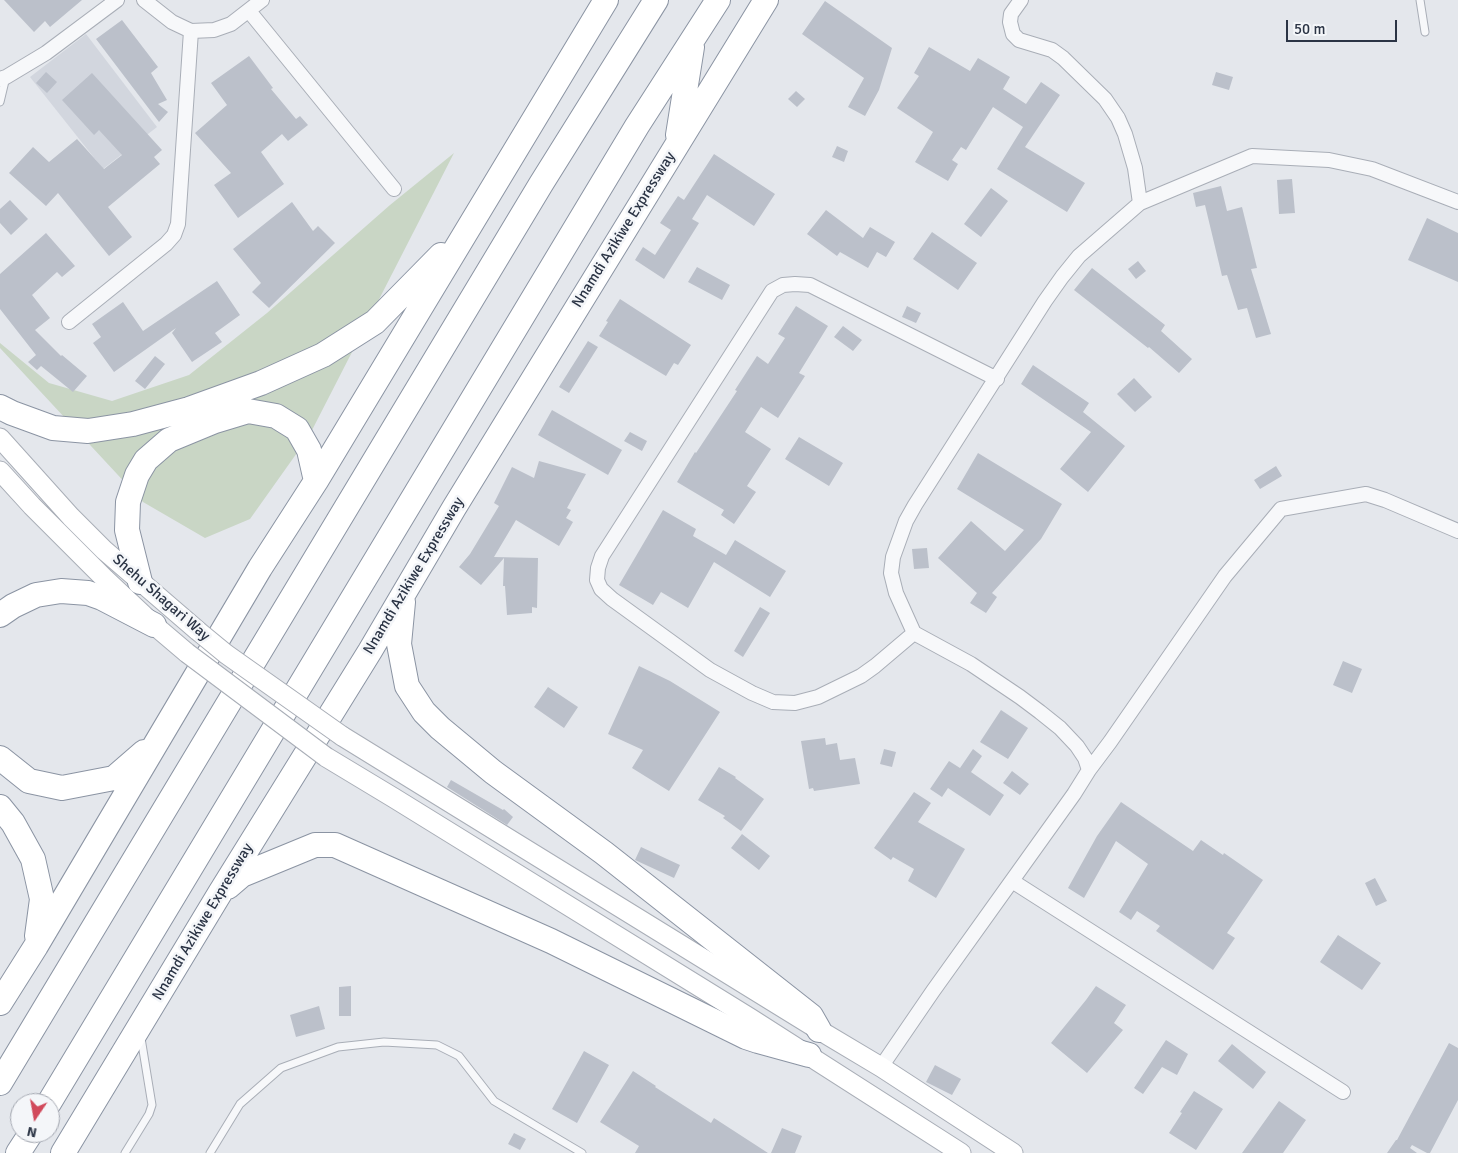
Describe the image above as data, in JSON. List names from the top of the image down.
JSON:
{
  "streets": {
    "highway": ["Nnamdi Azikiwe Expressway"],
    "main road": ["Shehu Shagari Way"]
  },
  "scale_bar": "50 m",
  "north": "bottom"
}
